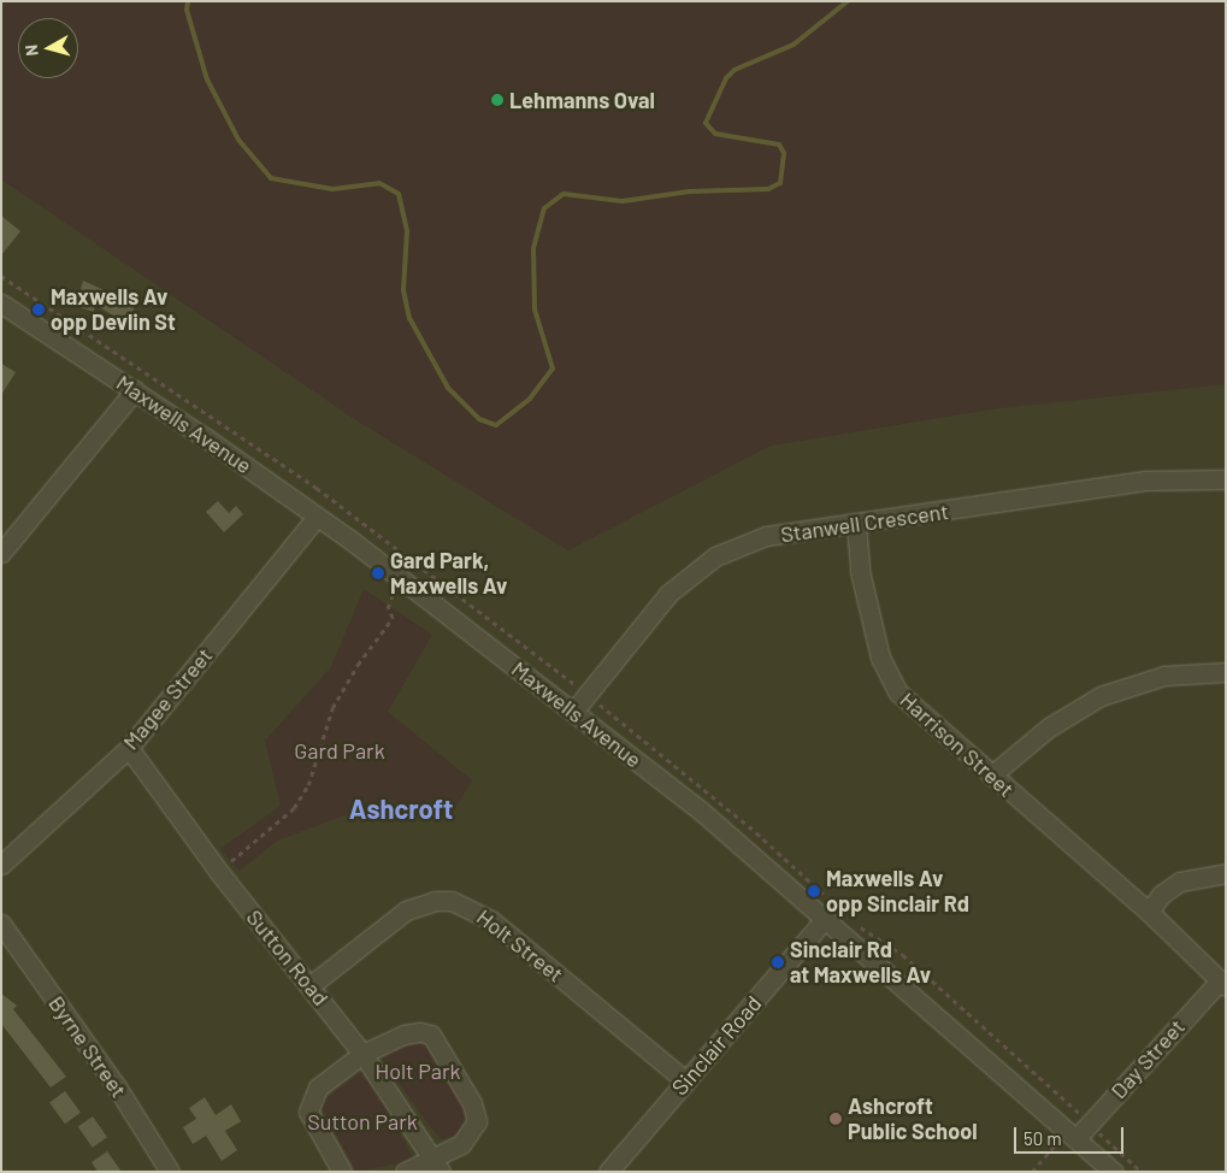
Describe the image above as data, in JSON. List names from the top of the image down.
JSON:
{
  "streets": {
    "street": [
      "Maxwells Avenue",
      "Stanwell Crescent",
      "Magee Street",
      "Harrison Street",
      "Holt Street",
      "Sutton Road",
      "Sinclair Road",
      "Byrne Street",
      "Day Street"
    ]
  },
  "crossings": [
    ["Maxwells Avenue", "Stanwell Crescent"],
    ["Maxwells Avenue", "Magee Street"],
    ["Maxwells Avenue", "Sinclair Road"],
    ["Maxwells Avenue", "Day Street"],
    ["Stanwell Crescent", "Harrison Street"],
    ["Magee Street", "Sutton Road"],
    ["Harrison Street", "Day Street"],
    ["Holt Street", "Sutton Road"],
    ["Holt Street", "Sinclair Road"]
  ],
  "districts": ["Ashcroft"],
  "parks": ["Gard Park", "Holt Park", "Sutton Park"],
  "places": [
    "Lehmanns Oval",
    "Maxwells Av opp Devlin St",
    "Gard Park, Maxwells Av",
    "Maxwells Av opp Sinclair Rd",
    "Sinclair Rd at Maxwells Av",
    "Ashcroft Public School"
  ],
  "scale_bar": "50 m",
  "north": "left"
}
